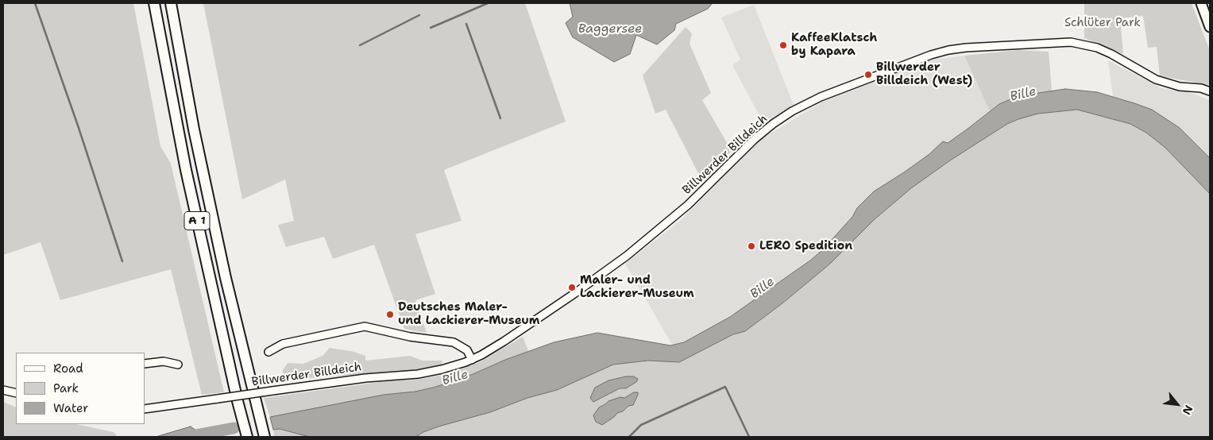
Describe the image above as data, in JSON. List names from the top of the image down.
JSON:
{
  "streets": {
    "highway": ["A 1"],
    "street": ["Billwerder Billdeich"]
  },
  "water": ["Baggersee", "Bille"],
  "parks": ["Schlüter Park"],
  "places": [
    "KaffeeKlatsch by Kapara",
    "Billwerder Billdeich (West)",
    "LERO Spedition",
    "Maler- und Lackierer-Museum",
    "Deutsches Maler- und Lackierer-Museum"
  ],
  "legend": ["Road", "Park", "Water"],
  "north": "bottom right"
}
